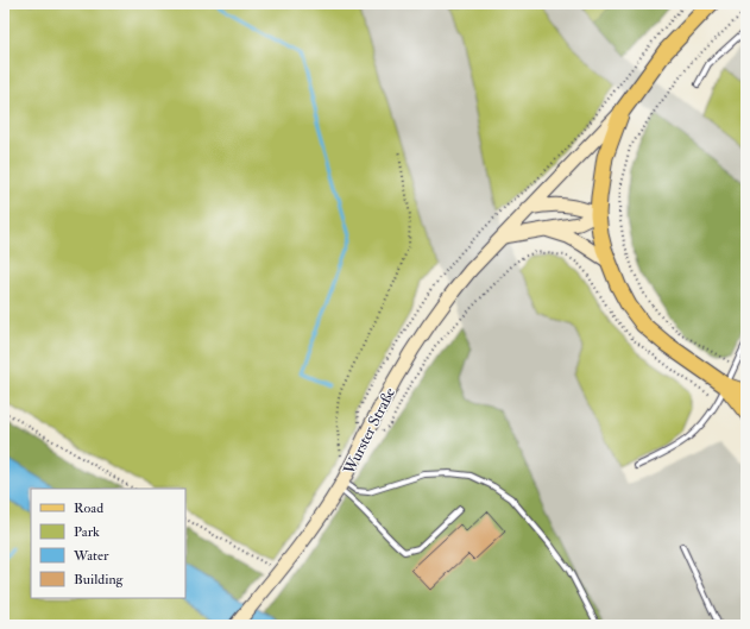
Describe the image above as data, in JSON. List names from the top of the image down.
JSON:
{
  "streets": {
    "main road": ["Wurster Straße"]
  },
  "legend": [
    "Road",
    "Park",
    "Water",
    "Building"
  ]
}
